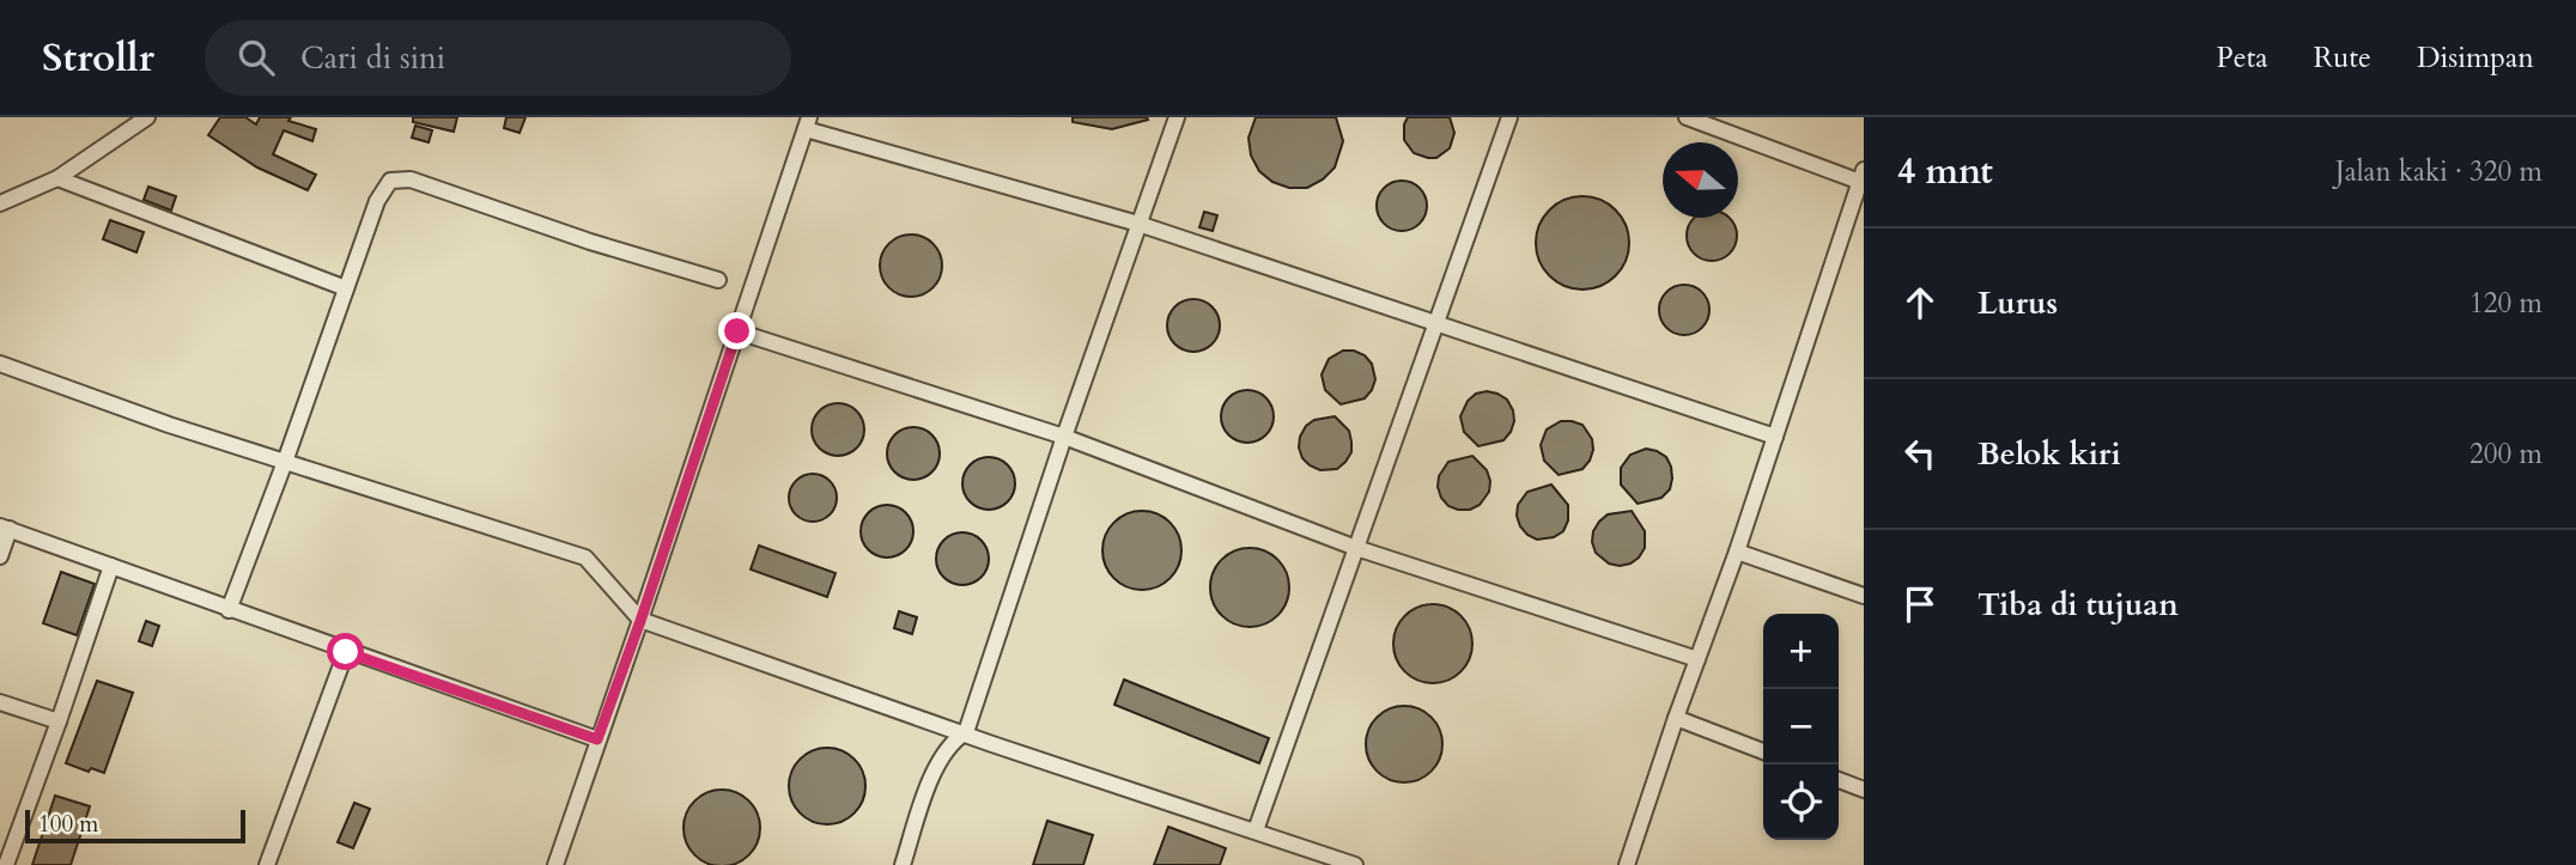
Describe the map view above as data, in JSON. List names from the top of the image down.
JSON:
{
  "scale_bar": "100 m",
  "north": "left",
  "page": {
    "header": "Strollr",
    "search": "Cari di sini",
    "nav": ["Peta", "Rute", "Disimpan"],
    "heading": ["4 mnt", "Jalan kaki · 320 m"],
    "list": [
      ["Lurus", "120 m"],
      ["Belok kiri", "200 m"],
      "Tiba di tujuan"
    ],
    "map_buttons": ["+", "−"],
    "scale": "100 m"
  }
}
